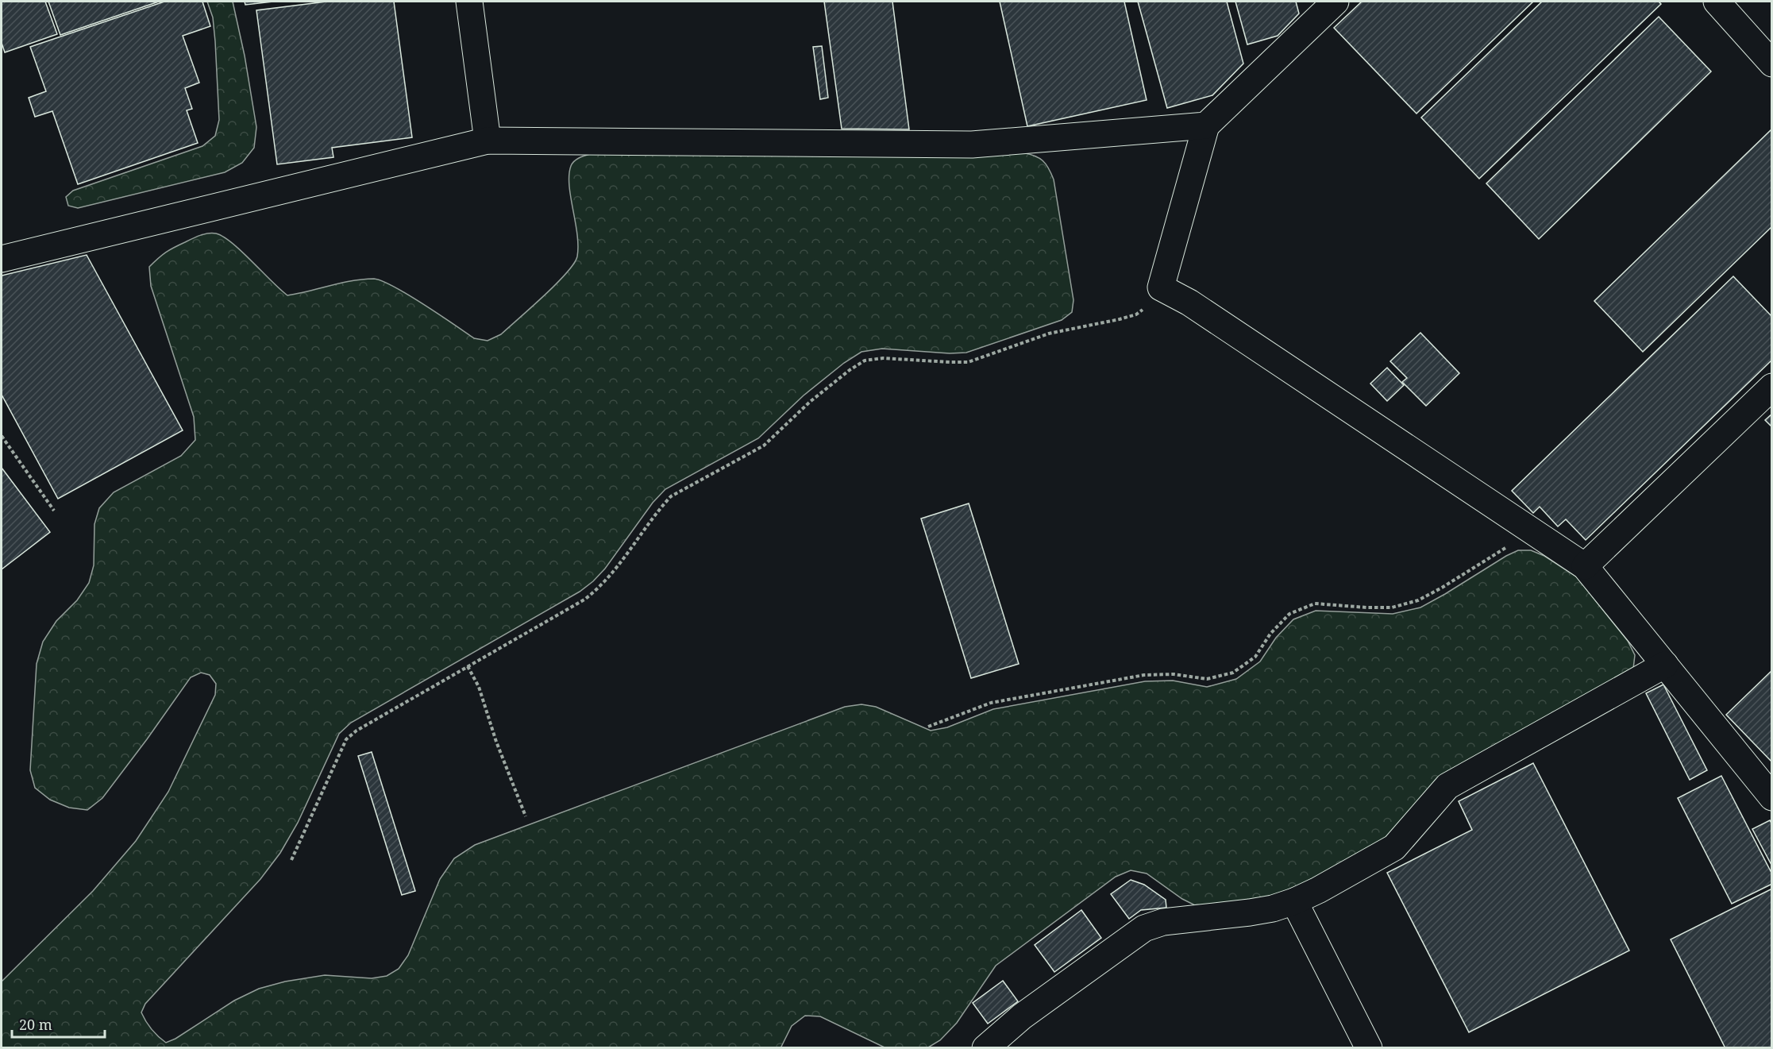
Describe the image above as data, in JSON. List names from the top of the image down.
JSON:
{
  "scale_bar": "20 m"
}
